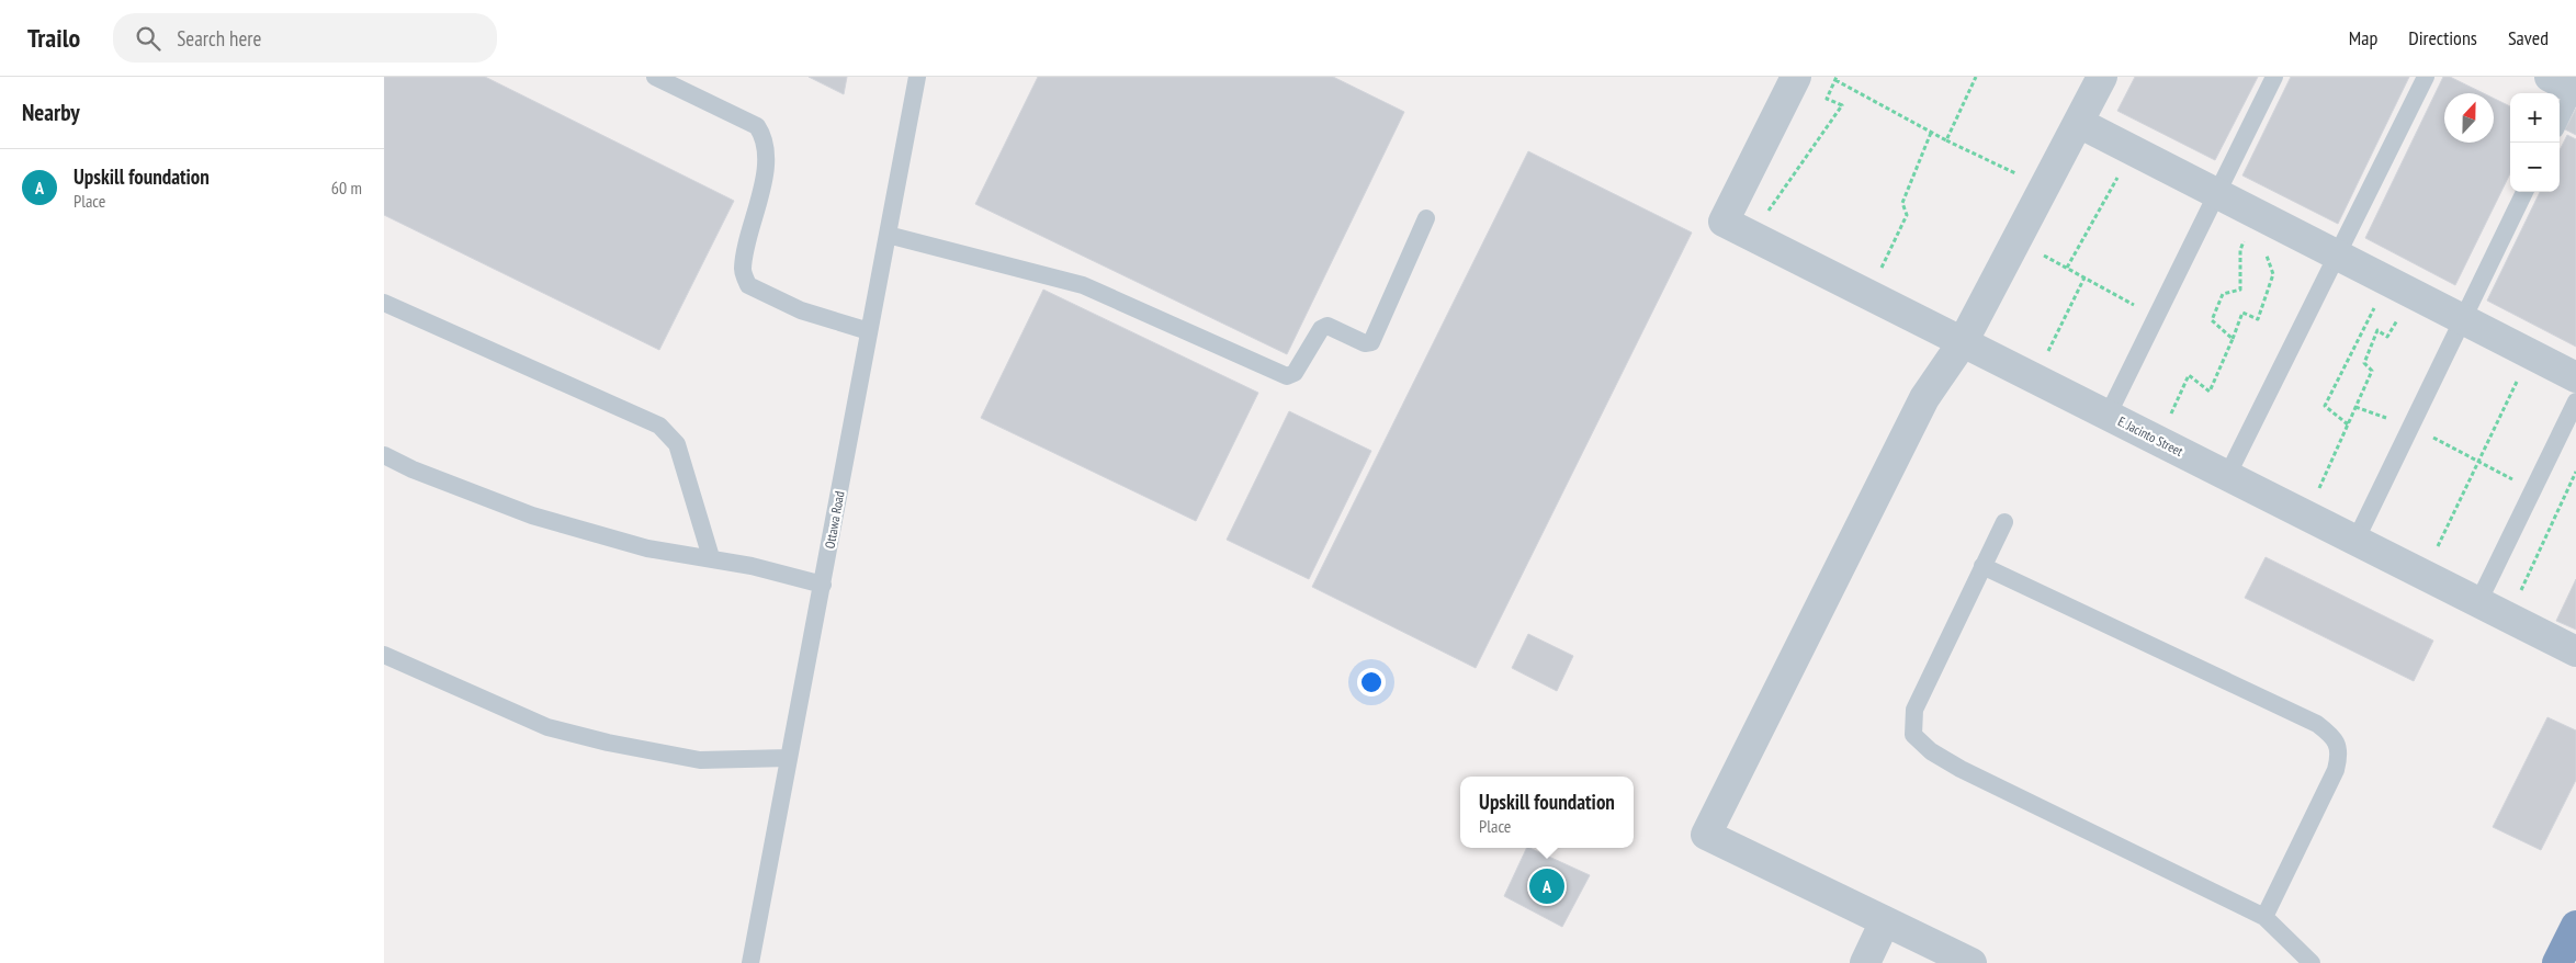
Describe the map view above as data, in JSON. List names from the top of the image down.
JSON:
{
  "streets": {
    "street": ["E. Jacinto Street"],
    "lane": ["Ottawa Road"]
  },
  "north": "top",
  "page": {
    "header": "Trailo",
    "search": "Search here",
    "nav": ["Map", "Directions", "Saved"],
    "heading": "Nearby",
    "map_buttons": ["+", "−"],
    "list": [
      {
        "mark": "A",
        "name": "Upskill foundation",
        "note": "Place",
        "value": "60 m"
      }
    ],
    "popup": ["Upskill foundation", "Place"],
    "pins": "A"
  }
}
